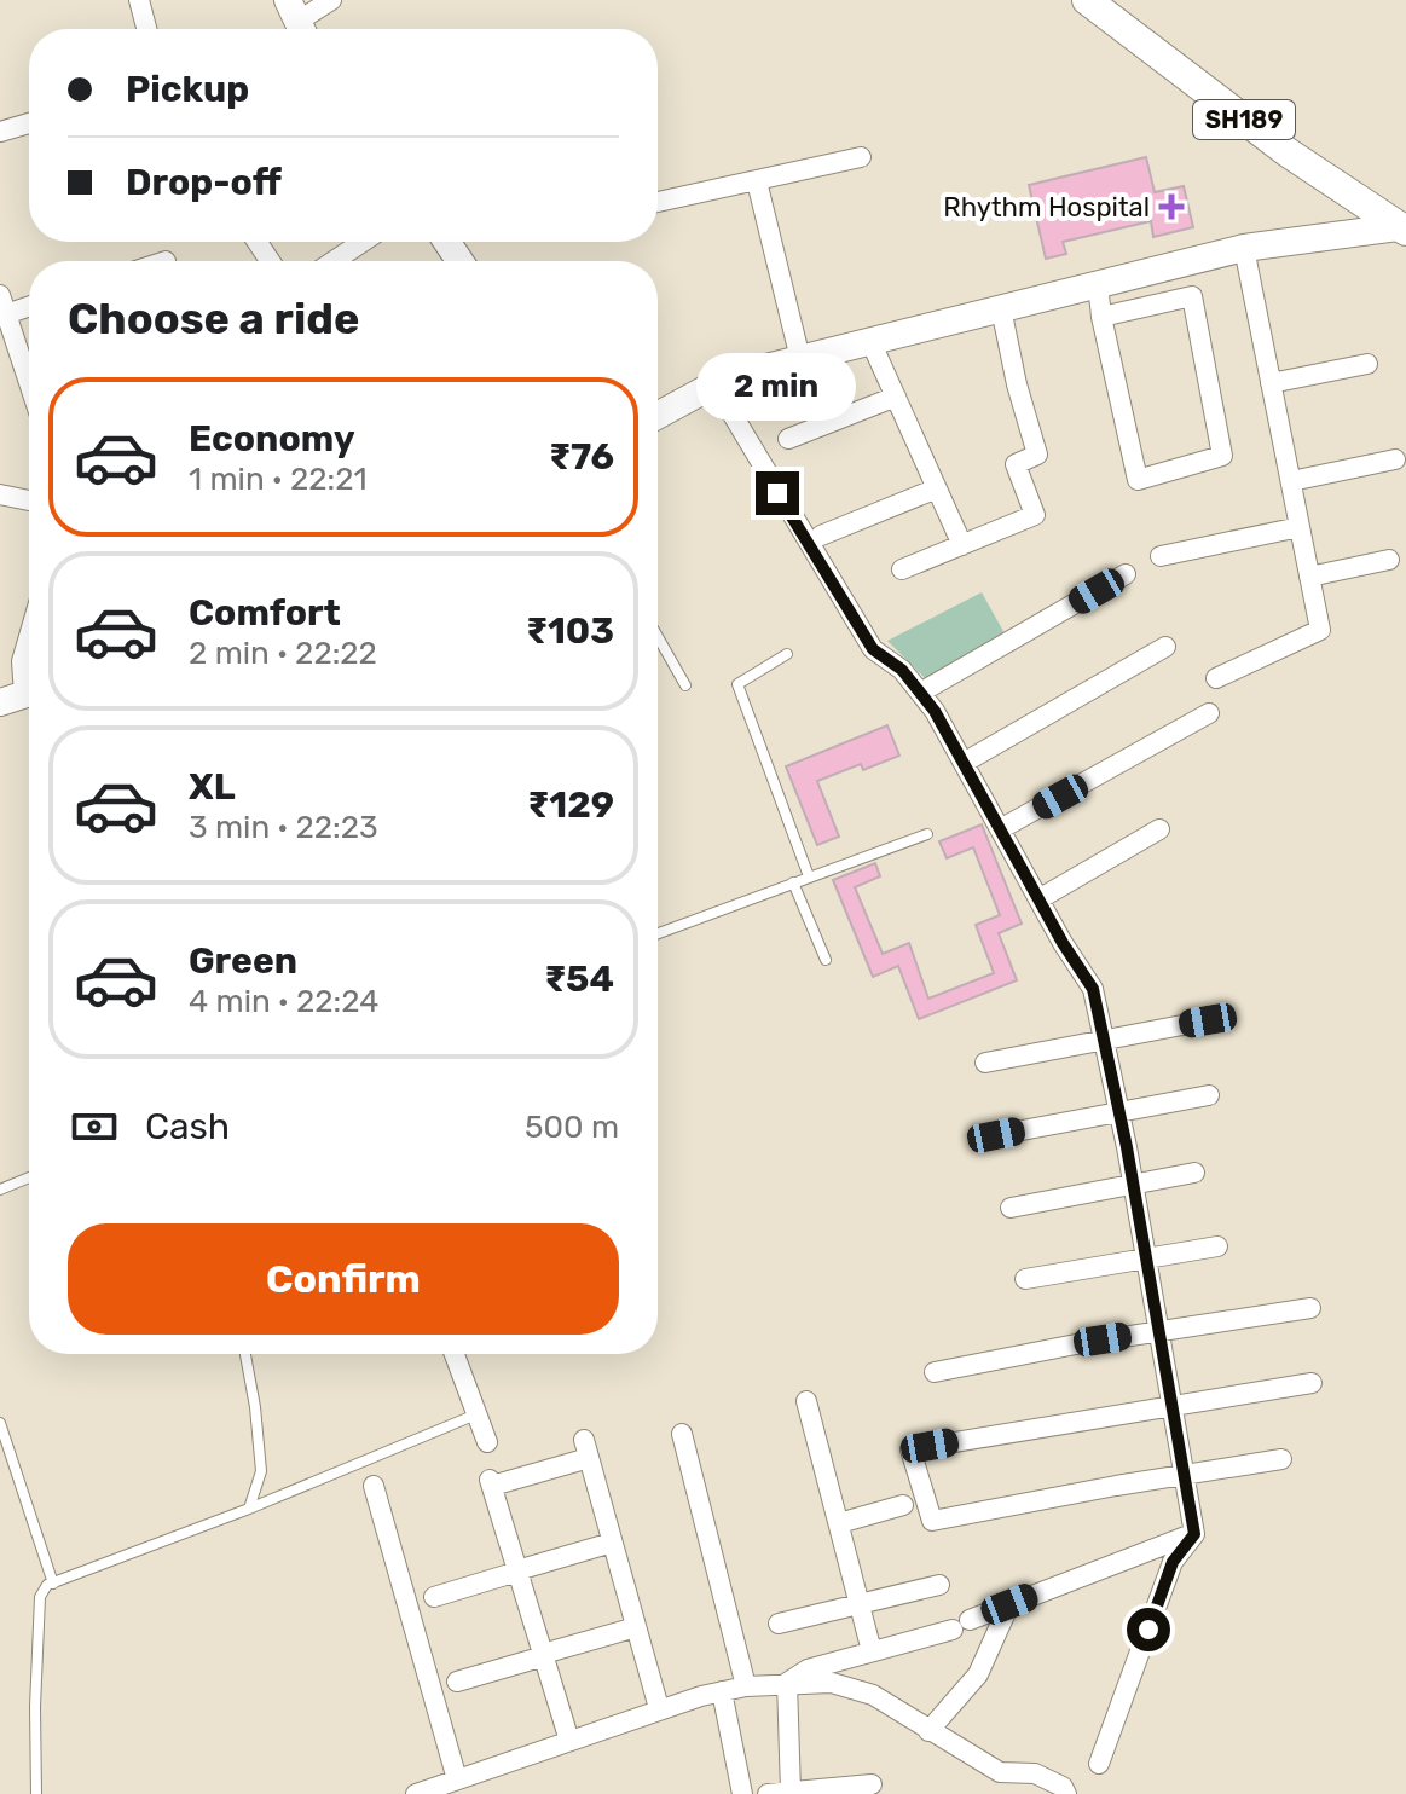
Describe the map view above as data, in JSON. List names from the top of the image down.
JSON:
{
  "streets": {
    "main road": ["SH189"]
  },
  "places": {
    "health": ["Rhythm Hospital"]
  },
  "page": {
    "banner": ["Pickup", "Drop-off"],
    "heading": "Choose a ride",
    "bubble": "2 min",
    "list": [
      {
        "name": "Economy",
        "note": "1 min · 22:21",
        "value": "₹76"
      },
      {
        "name": "Comfort",
        "note": "2 min · 22:22",
        "value": "₹103"
      },
      {
        "name": "XL",
        "note": "3 min · 22:23",
        "value": "₹129"
      },
      {
        "name": "Green",
        "note": "4 min · 22:24",
        "value": "₹54"
      }
    ],
    "pay": ["Cash", "500 m"],
    "buttons": "Confirm"
  }
}
